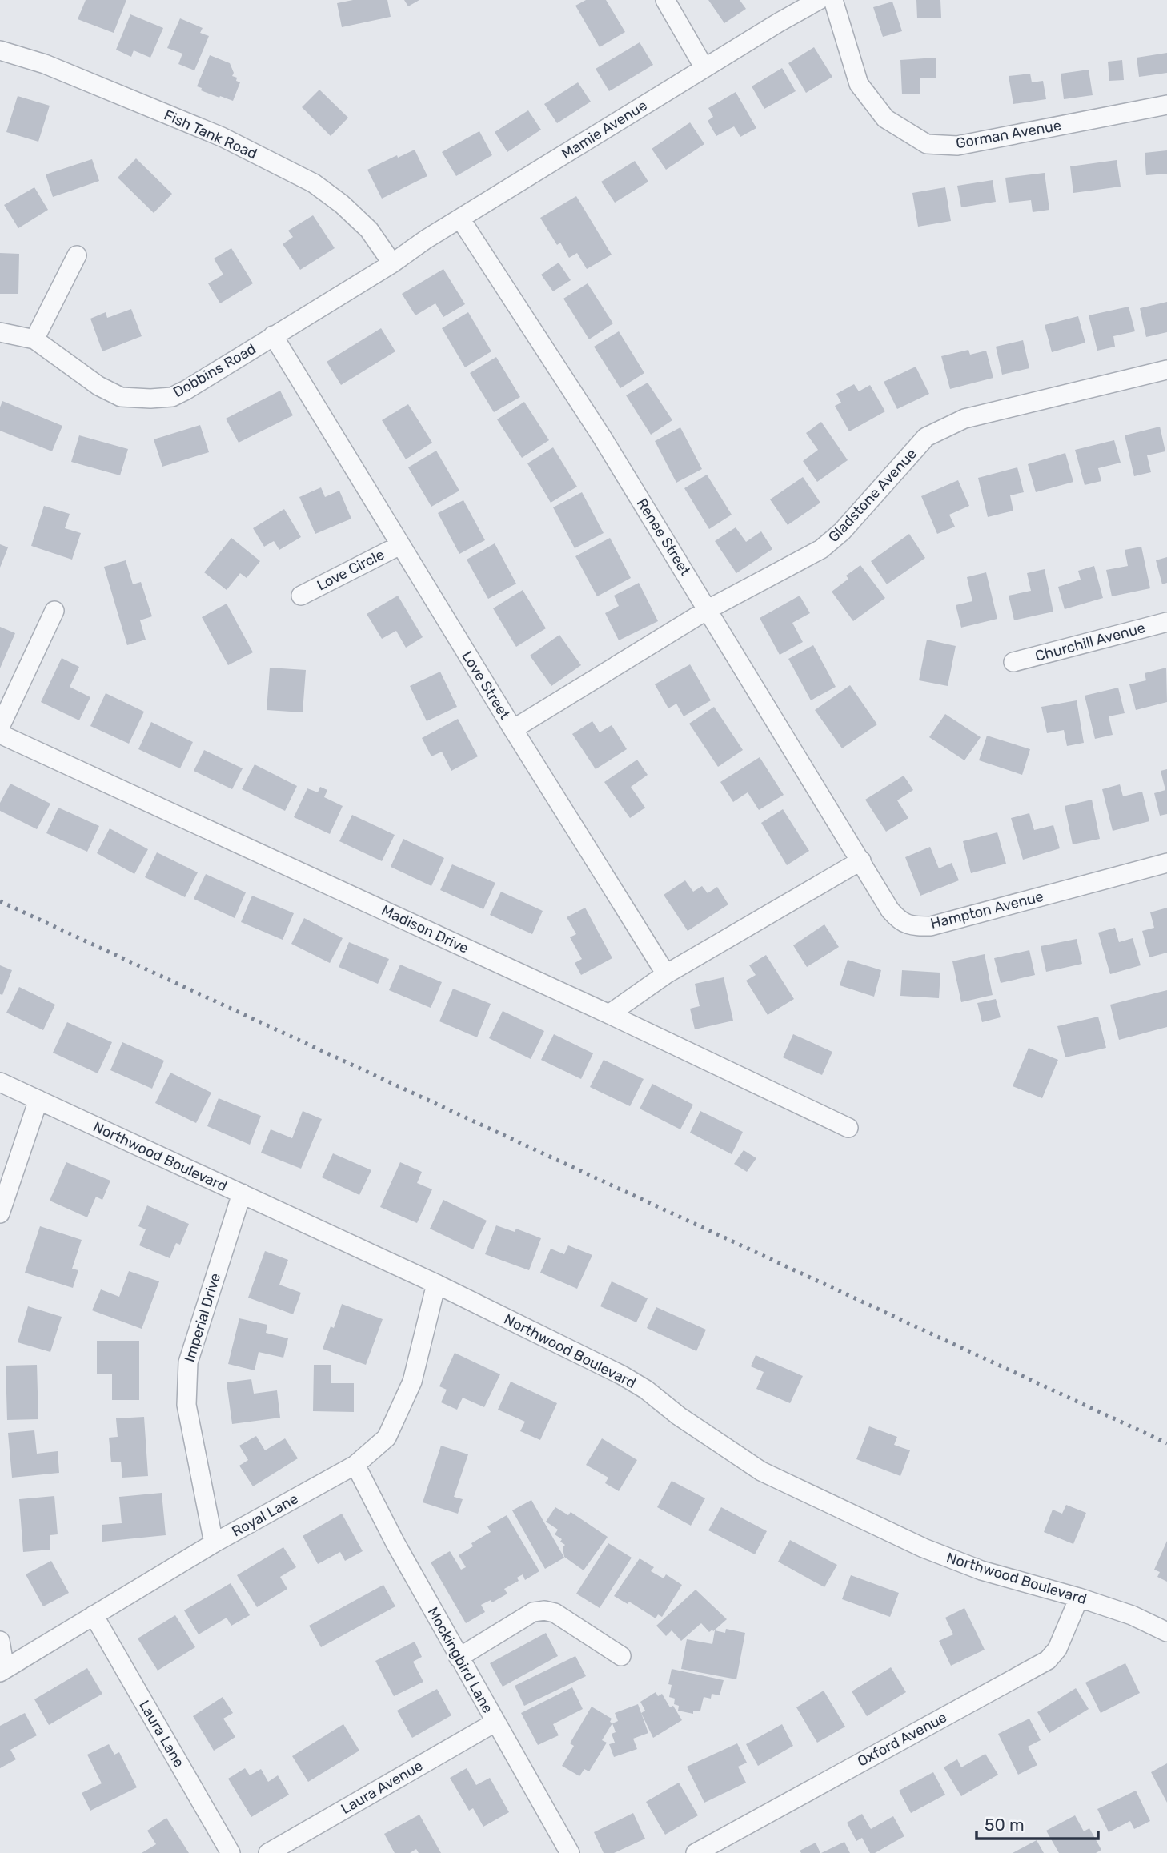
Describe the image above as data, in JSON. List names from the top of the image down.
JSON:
{
  "streets": {
    "street": [
      "Mamie Avenue",
      "Fish Tank Road",
      "Gorman Avenue",
      "Dobbins Road",
      "Gladstone Avenue",
      "Renee Street",
      "Love Circle",
      "Churchill Avenue",
      "Love Street",
      "Hampton Avenue",
      "Madison Drive",
      "Northwood Boulevard",
      "Imperial Drive",
      "Royal Lane",
      "Mockingbird Lane",
      "Laura Lane",
      "Oxford Avenue",
      "Laura Avenue"
    ]
  },
  "crossings": [
    ["Mamie Avenue", "Fish Tank Road"],
    ["Mamie Avenue", "Dobbins Road"],
    ["Mamie Avenue", "Renee Street"],
    ["Fish Tank Road", "Dobbins Road"],
    ["Dobbins Road", "Love Street"],
    ["Gladstone Avenue", "Renee Street"],
    ["Gladstone Avenue", "Love Street"],
    ["Renee Street", "Hampton Avenue"],
    ["Love Circle", "Love Street"],
    ["Northwood Boulevard", "Imperial Drive"],
    ["Northwood Boulevard", "Royal Lane"],
    ["Northwood Boulevard", "Oxford Avenue"],
    ["Imperial Drive", "Royal Lane"],
    ["Royal Lane", "Mockingbird Lane"],
    ["Royal Lane", "Laura Lane"],
    ["Mockingbird Lane", "Laura Avenue"]
  ],
  "scale_bar": "50 m"
}
